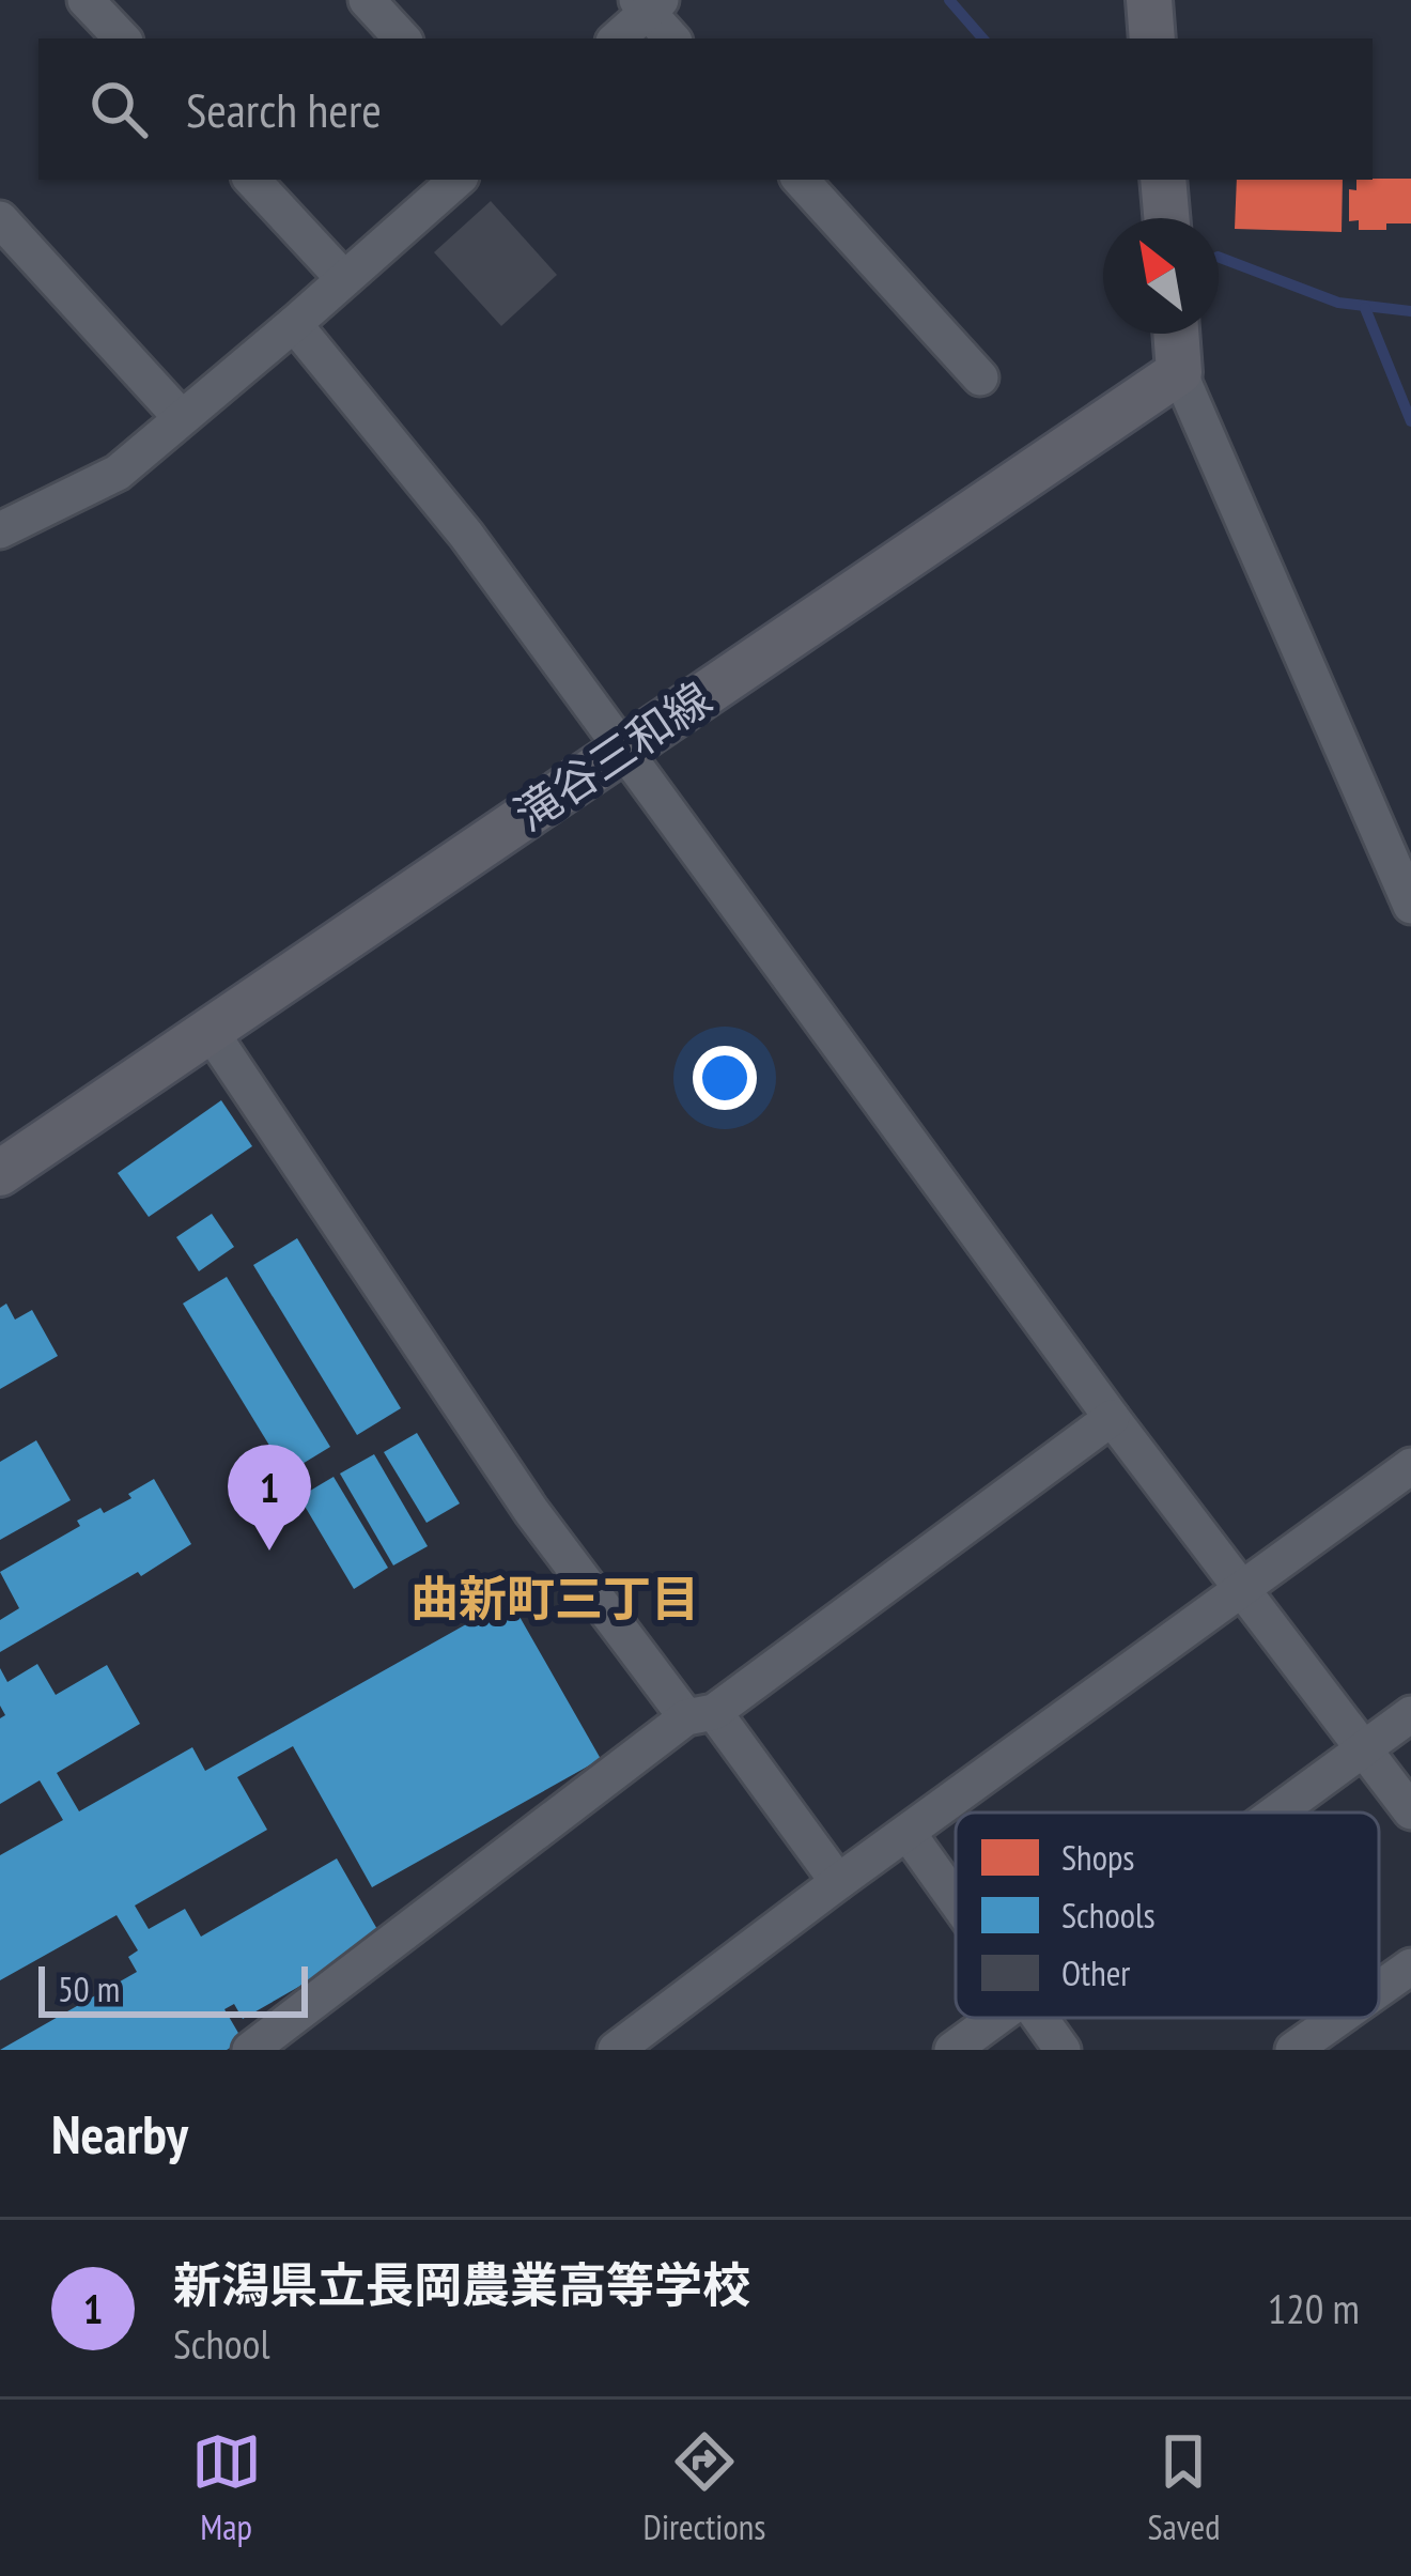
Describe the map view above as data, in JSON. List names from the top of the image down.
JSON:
{
  "streets": {
    "main road": ["滝谷三和線"]
  },
  "districts": ["曲新町三丁目"],
  "legend": ["Shops", "Schools", "Other"],
  "scale_bar": "50 m",
  "north": "top left",
  "page": {
    "search": "Search here",
    "pins": "1",
    "scale": "50 m",
    "heading": "Nearby",
    "list": [
      {
        "mark": "1",
        "name": "新潟県立長岡農業高等学校",
        "note": "School",
        "value": "120 m"
      }
    ],
    "nav": ["Map", "Directions", "Saved"]
  }
}
